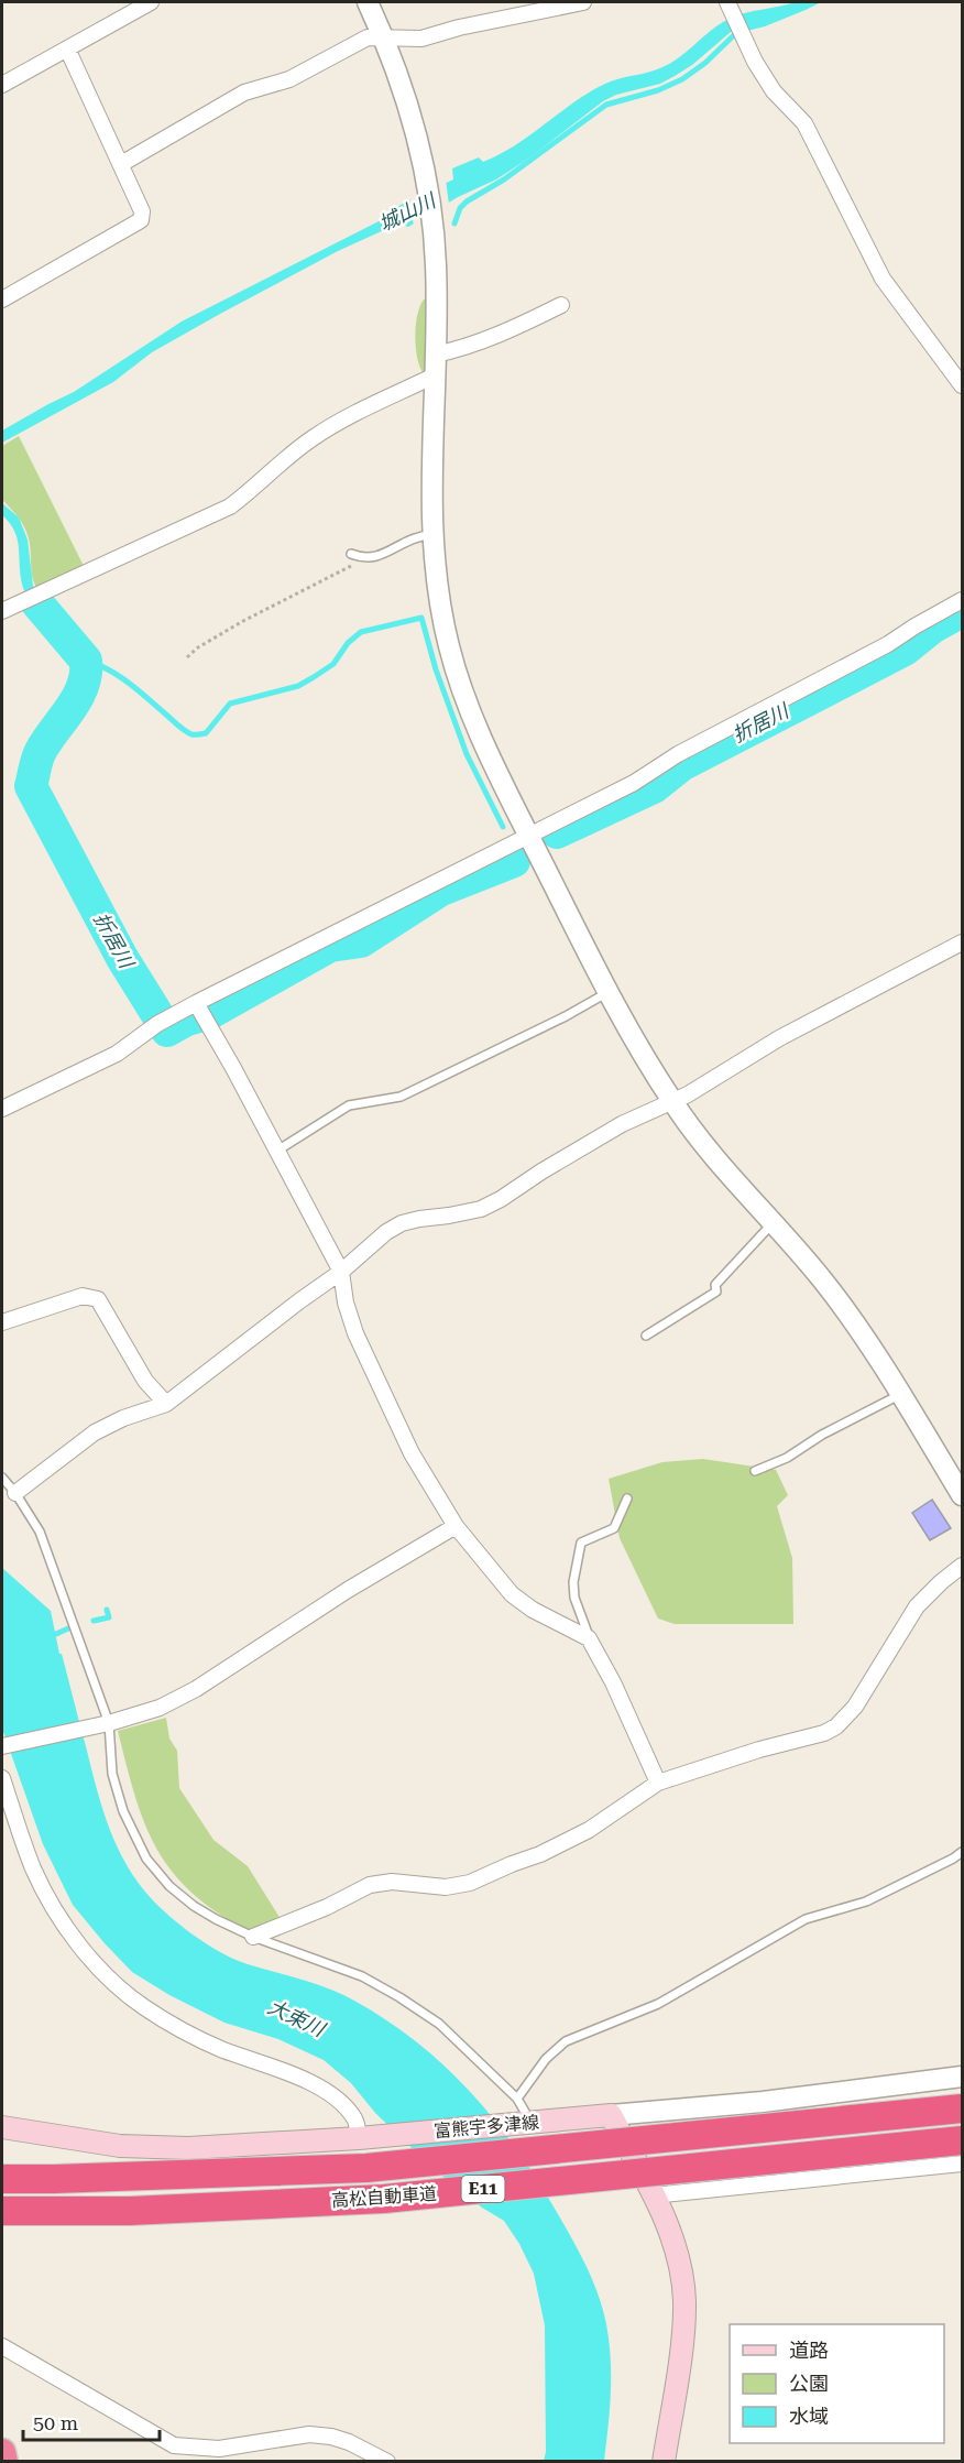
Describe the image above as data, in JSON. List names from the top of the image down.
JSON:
{
  "streets": {
    "highway": ["E11", "高松自動車道"],
    "main road": ["富熊宇多津線"]
  },
  "water": ["城山川", "折居川", "大束川"],
  "legend": ["道路", "公園", "水域"],
  "scale_bar": "50 m"
}
